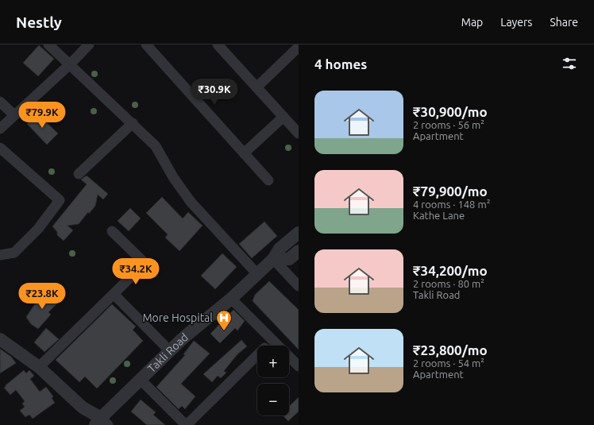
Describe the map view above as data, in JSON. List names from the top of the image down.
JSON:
{
  "streets": {
    "street": ["Takli Road"]
  },
  "places": {
    "hospital": ["More Hospital"]
  },
  "page": {
    "header": "Nestly",
    "nav": ["Map", "Layers", "Share"],
    "heading": "4 homes",
    "price": [
      "₹30.9K",
      "₹79.9K",
      "₹34.2K",
      "₹23.8K"
    ],
    "list": [
      {
        "name": "₹30,900/mo",
        "note": "2 rooms · 56 m² · Apartment"
      },
      {
        "name": "₹79,900/mo",
        "note": "4 rooms · 148 m² · Kathe Lane"
      },
      {
        "name": "₹34,200/mo",
        "note": "2 rooms · 80 m² · Takli Road"
      },
      {
        "name": "₹23,800/mo",
        "note": "2 rooms · 54 m² · Apartment"
      }
    ],
    "map_buttons": ["+", "−"]
  }
}
